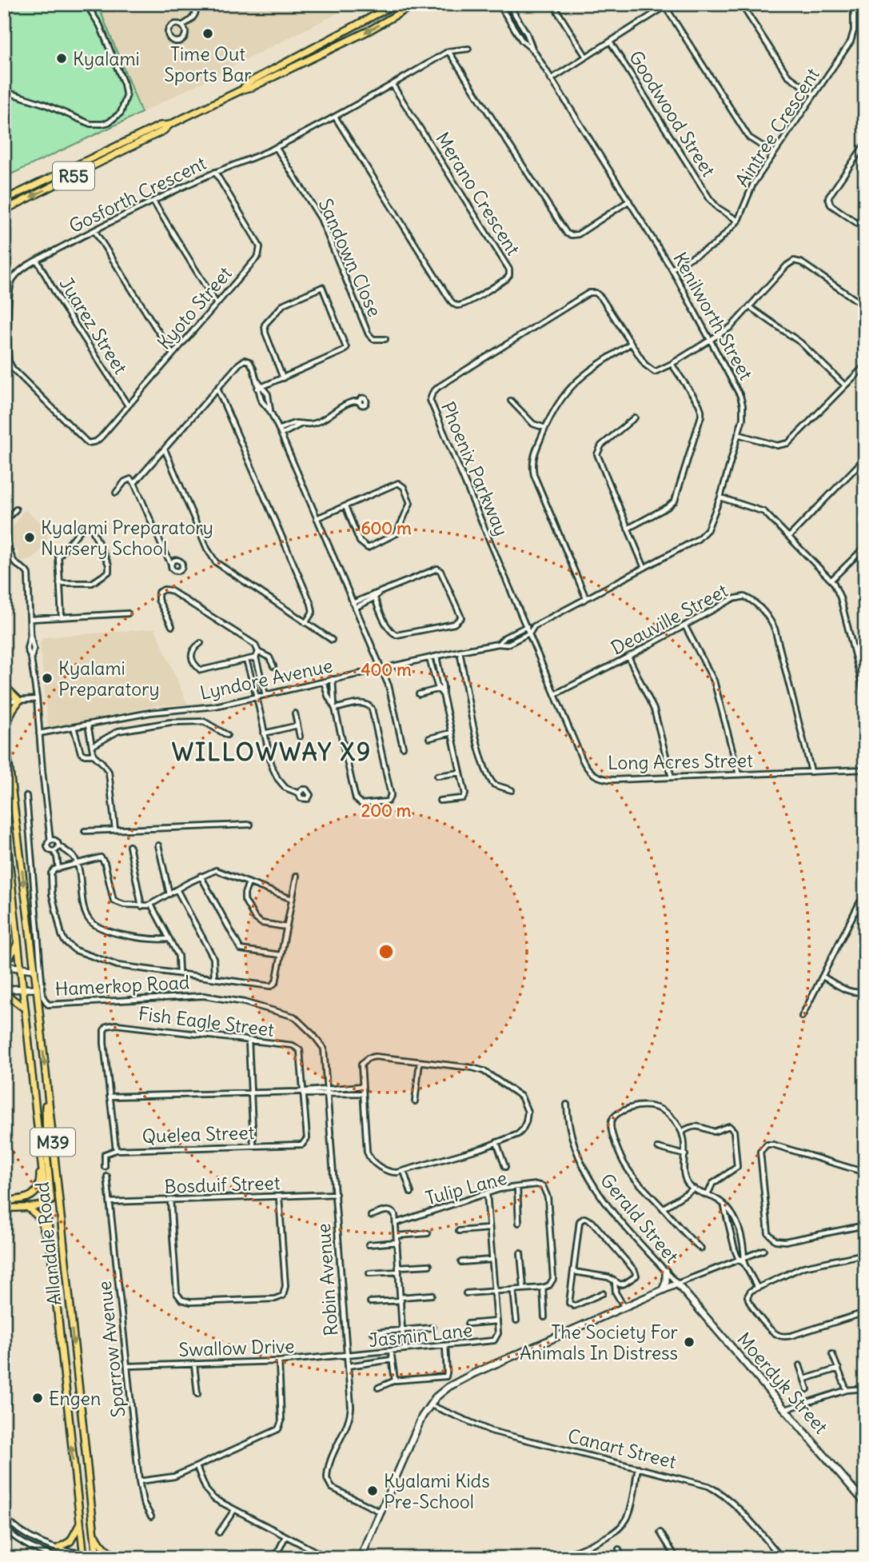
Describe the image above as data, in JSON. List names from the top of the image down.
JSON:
{
  "streets": {
    "main road": ["R55", "M39", "Allandale Road"],
    "street": [
      "Goodwood Street",
      "Aintree Crescent",
      "Merano Crescent",
      "Gosforth Crescent",
      "Sandown Close",
      "Kyoto Street",
      "Kenilworth Street",
      "Juarez Street",
      "Phoenix Parkway",
      "Deauville Street",
      "Lyndore Avenue",
      "Long Acres Street",
      "Hamerkop Road",
      "Fish Eagle Street",
      "Quelea Street",
      "Bosduif Street",
      "Tulip Lane",
      "Gerald Street",
      "Robin Avenue",
      "Jasmin Lane",
      "Swallow Drive",
      "Sparrow Avenue",
      "Moerdyk Street",
      "Canart Street"
    ]
  },
  "crossings": [
    ["Goodwood Street", "Aintree Crescent"],
    ["Aintree Crescent", "Kenilworth Street"],
    ["Merano Crescent", "Gosforth Crescent"],
    ["Gosforth Crescent", "Sandown Close"],
    ["Gosforth Crescent", "Kyoto Street"],
    ["Gosforth Crescent", "Juarez Street"],
    ["Kyoto Street", "Juarez Street"],
    ["Kenilworth Street", "Phoenix Parkway"],
    ["Kenilworth Street", "Lyndore Avenue"],
    ["Kenilworth Street", "Long Acres Street"],
    ["Phoenix Parkway", "Lyndore Avenue"],
    ["Phoenix Parkway", "Long Acres Street"],
    ["Deauville Street", "Long Acres Street"],
    ["Lyndore Avenue", "Long Acres Street"],
    ["Hamerkop Road", "Robin Avenue"],
    ["Fish Eagle Street", "Quelea Street"],
    ["Bosduif Street", "Robin Avenue"],
    ["Bosduif Street", "Sparrow Avenue"],
    ["Gerald Street", "Moerdyk Street"],
    ["Robin Avenue", "Jasmin Lane"],
    ["Robin Avenue", "Swallow Drive"],
    ["Jasmin Lane", "Swallow Drive"],
    ["Swallow Drive", "Sparrow Avenue"]
  ],
  "districts": ["WILLOWWAY X9"],
  "places": [
    "Time Out Sports Bar",
    "Kyalami",
    "Kyalami Preparatory Nursery School",
    "Kyalami Preparatory",
    "The Society For Animals In Distress",
    "Engen",
    "Kyalami Kids Pre-School"
  ],
  "rings": ["600 m", "400 m", "200 m"]
}
